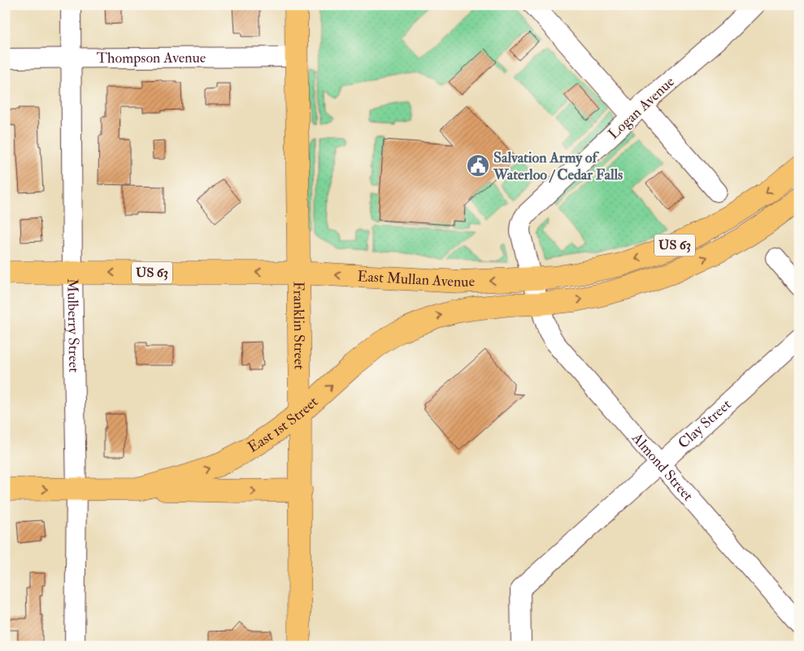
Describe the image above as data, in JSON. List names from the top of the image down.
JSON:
{
  "streets": {
    "main road": [
      "US 63",
      "East Mullan Avenue",
      "Franklin Street",
      "East 1st Street"
    ],
    "street": [
      "Thompson Avenue",
      "Logan Avenue",
      "Mulberry Street",
      "Clay Street",
      "Almond Street"
    ]
  },
  "crossings": [
    ["Thompson Avenue", "Mulberry Street"],
    ["Thompson Avenue", "Franklin Street"],
    ["Logan Avenue", "US 63"],
    ["Logan Avenue", "East Mullan Avenue"],
    ["Logan Avenue", "East 1st Street"],
    ["Logan Avenue", "Almond Street"],
    ["US 63", "East 1st Street"],
    ["US 63", "Almond Street"],
    ["East Mullan Avenue", "Mulberry Street"],
    ["East Mullan Avenue", "Franklin Street"],
    ["Mulberry Street", "East 1st Street"],
    ["Franklin Street", "East 1st Street"],
    ["East 1st Street", "Almond Street"],
    ["Clay Street", "Almond Street"]
  ],
  "places": {
    "public building": ["Salvation Army of Waterloo / Cedar Falls"]
  }
}
